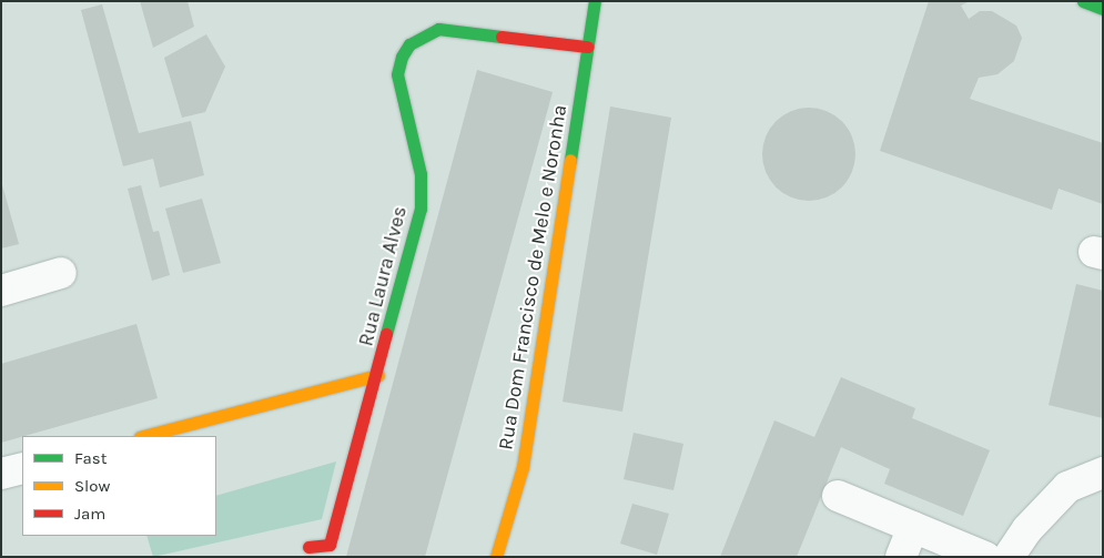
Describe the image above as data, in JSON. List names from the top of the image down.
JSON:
{
  "streets": {
    "street": ["Rua Laura Alves", "Rua Dom Francisco de Melo e Noronha"]
  },
  "crossings": [
    ["Rua Laura Alves", "Rua Dom Francisco de Melo e Noronha"]
  ],
  "legend": ["Fast", "Slow", "Jam"]
}
